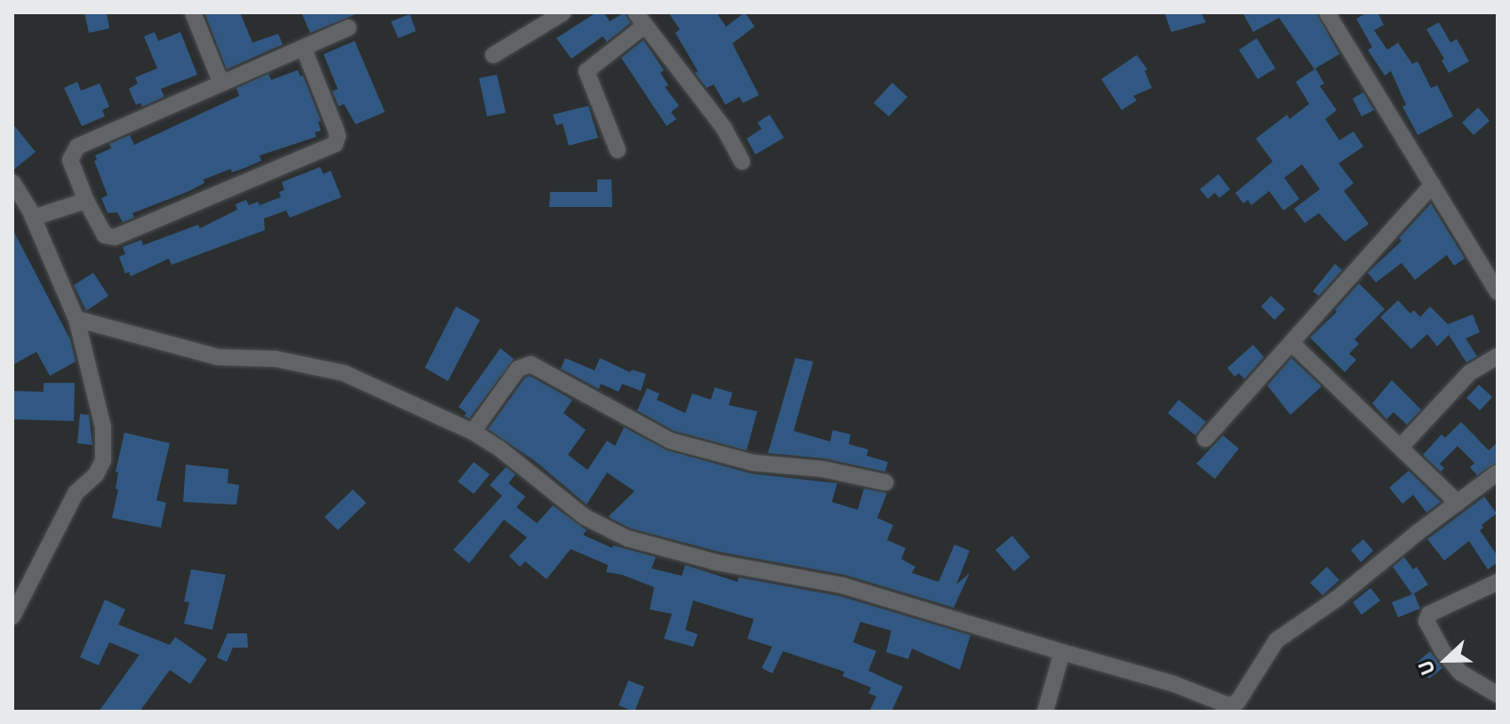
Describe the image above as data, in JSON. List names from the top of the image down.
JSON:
{
  "north": "left"
}
